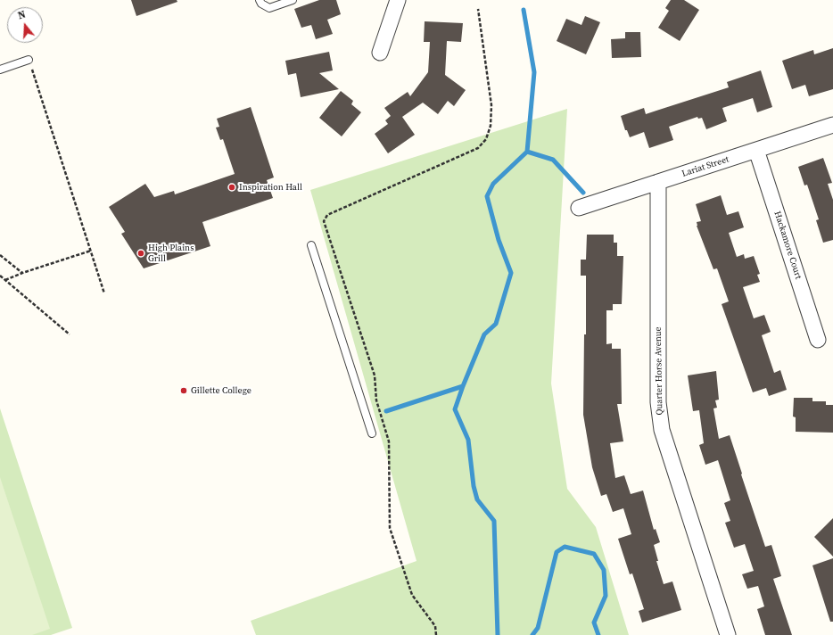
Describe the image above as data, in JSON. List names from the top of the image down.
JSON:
{
  "streets": {
    "street": ["Lariat Street", "Hackamore Court", "Quarter Horse Avenue"]
  },
  "crossings": [
    ["Lariat Street", "Hackamore Court"],
    ["Lariat Street", "Quarter Horse Avenue"]
  ],
  "places": ["Inspiration Hall", "High Plains Grill", "Gillette College"],
  "north": "top"
}
